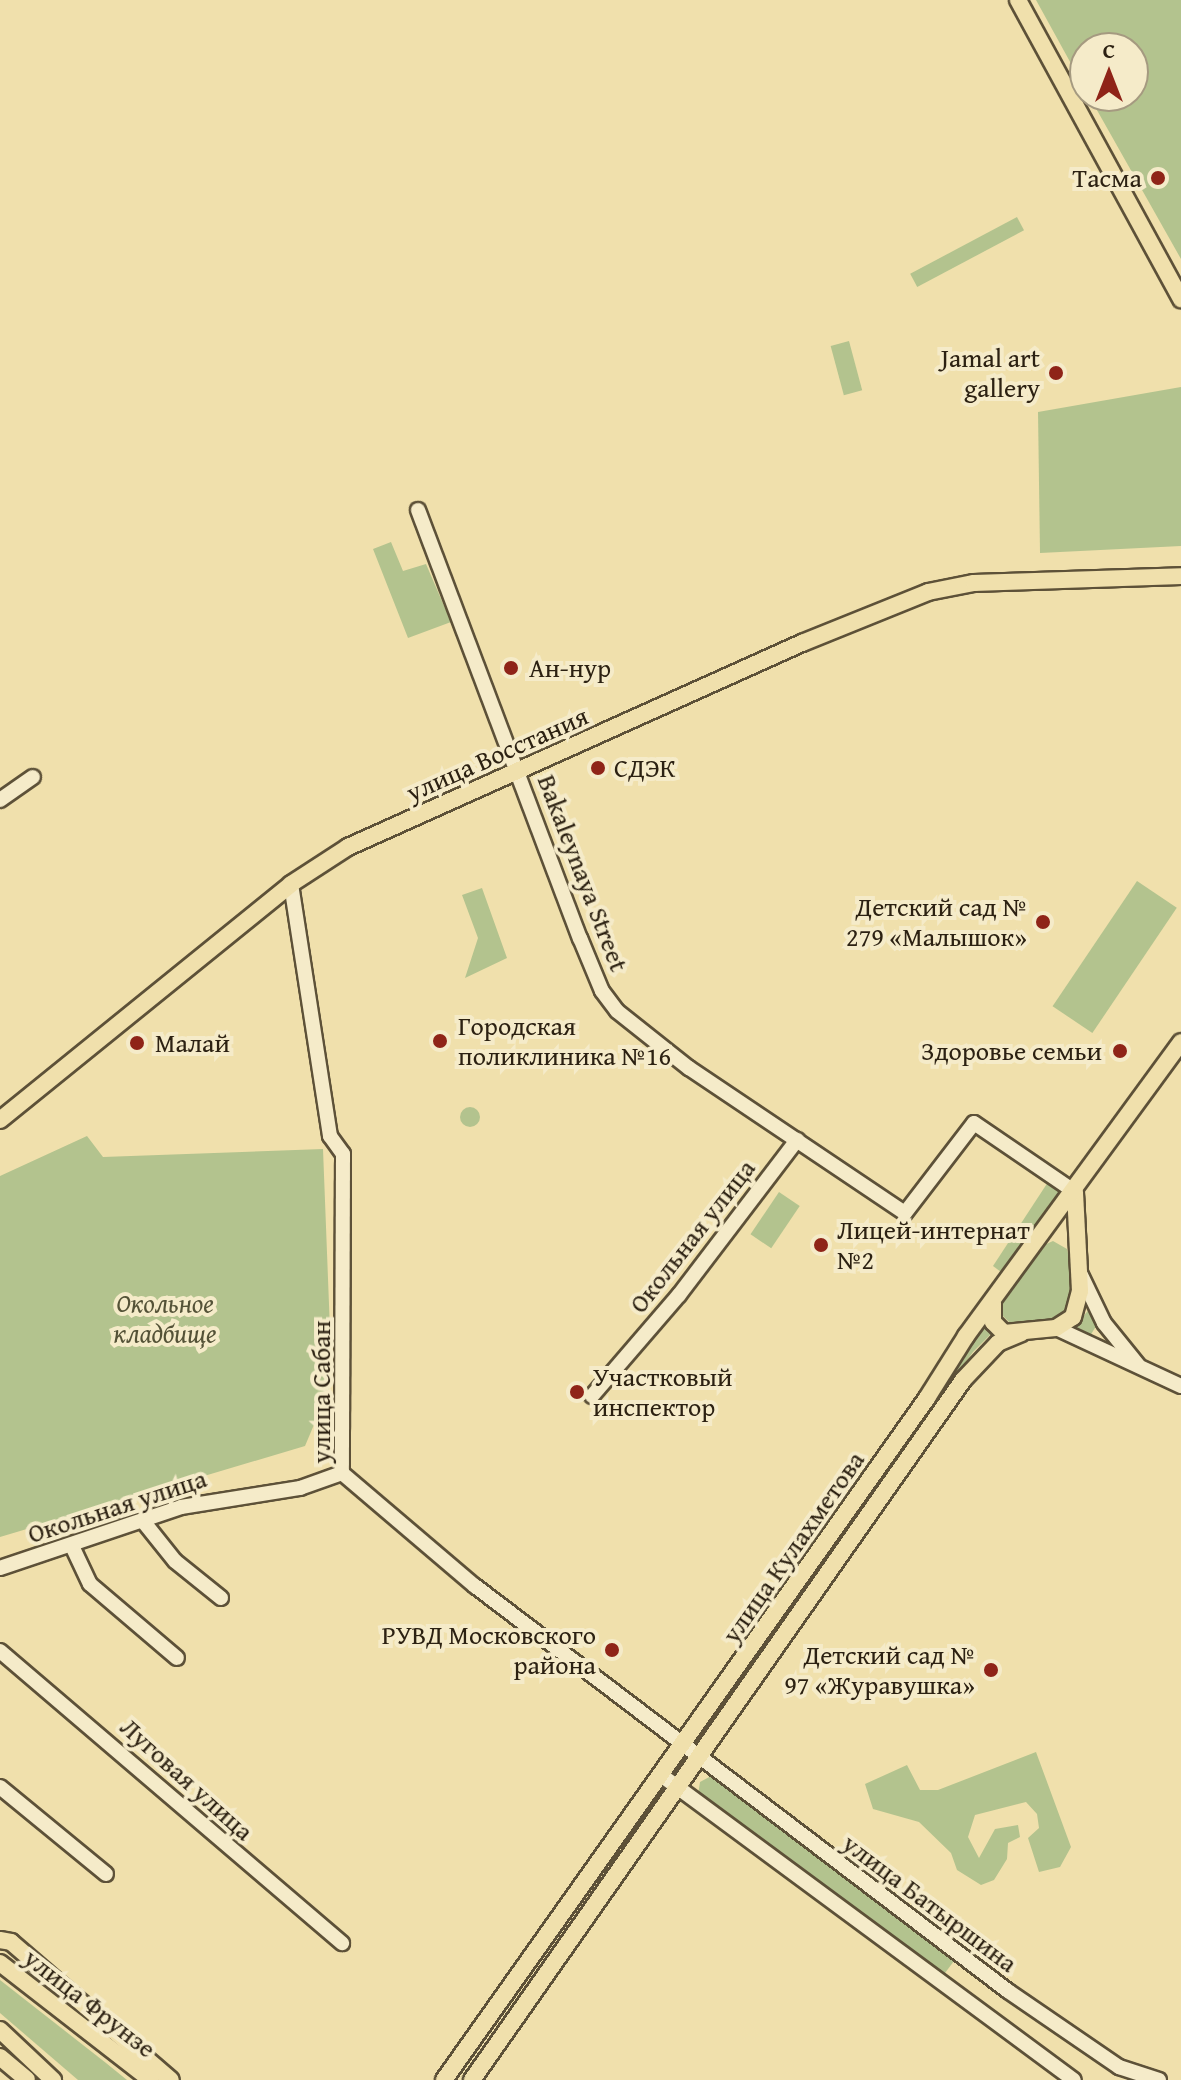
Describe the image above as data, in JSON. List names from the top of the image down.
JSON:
{
  "streets": {
    "main road": ["улица Восстания", "улица Кулахметова", "улица Фрунзе"],
    "street": [
      "Bakaleynaya Street",
      "Окольная улица",
      "улица Сабан",
      "Луговая улица",
      "улица Батыршина"
    ]
  },
  "crossings": [
    ["улица Восстания", "Bakaleynaya Street"],
    ["улица Восстания", "улица Сабан"],
    ["Bakaleynaya Street", "Окольная улица"],
    ["Bakaleynaya Street", "улица Кулахметова"],
    ["Окольная улица", "улица Сабан"],
    ["улица Сабан", "улица Кулахметова"],
    ["улица Сабан", "улица Батыршина"],
    ["улица Кулахметова", "улица Батыршина"]
  ],
  "parks": ["Окольное кладбище"],
  "places": [
    "Тасма",
    "Jamal art gallery",
    "Ан-нур",
    "СДЭК",
    "Детский сад № 279 «Малышок»",
    "Городская поликлиника №16",
    "Малай",
    "Здоровье семьи",
    "Лицей-интернат №2",
    "Участковый инспектор",
    "РУВД Московского района",
    "Детский сад № 97 «Журавушка»"
  ],
  "north": "top"
}
